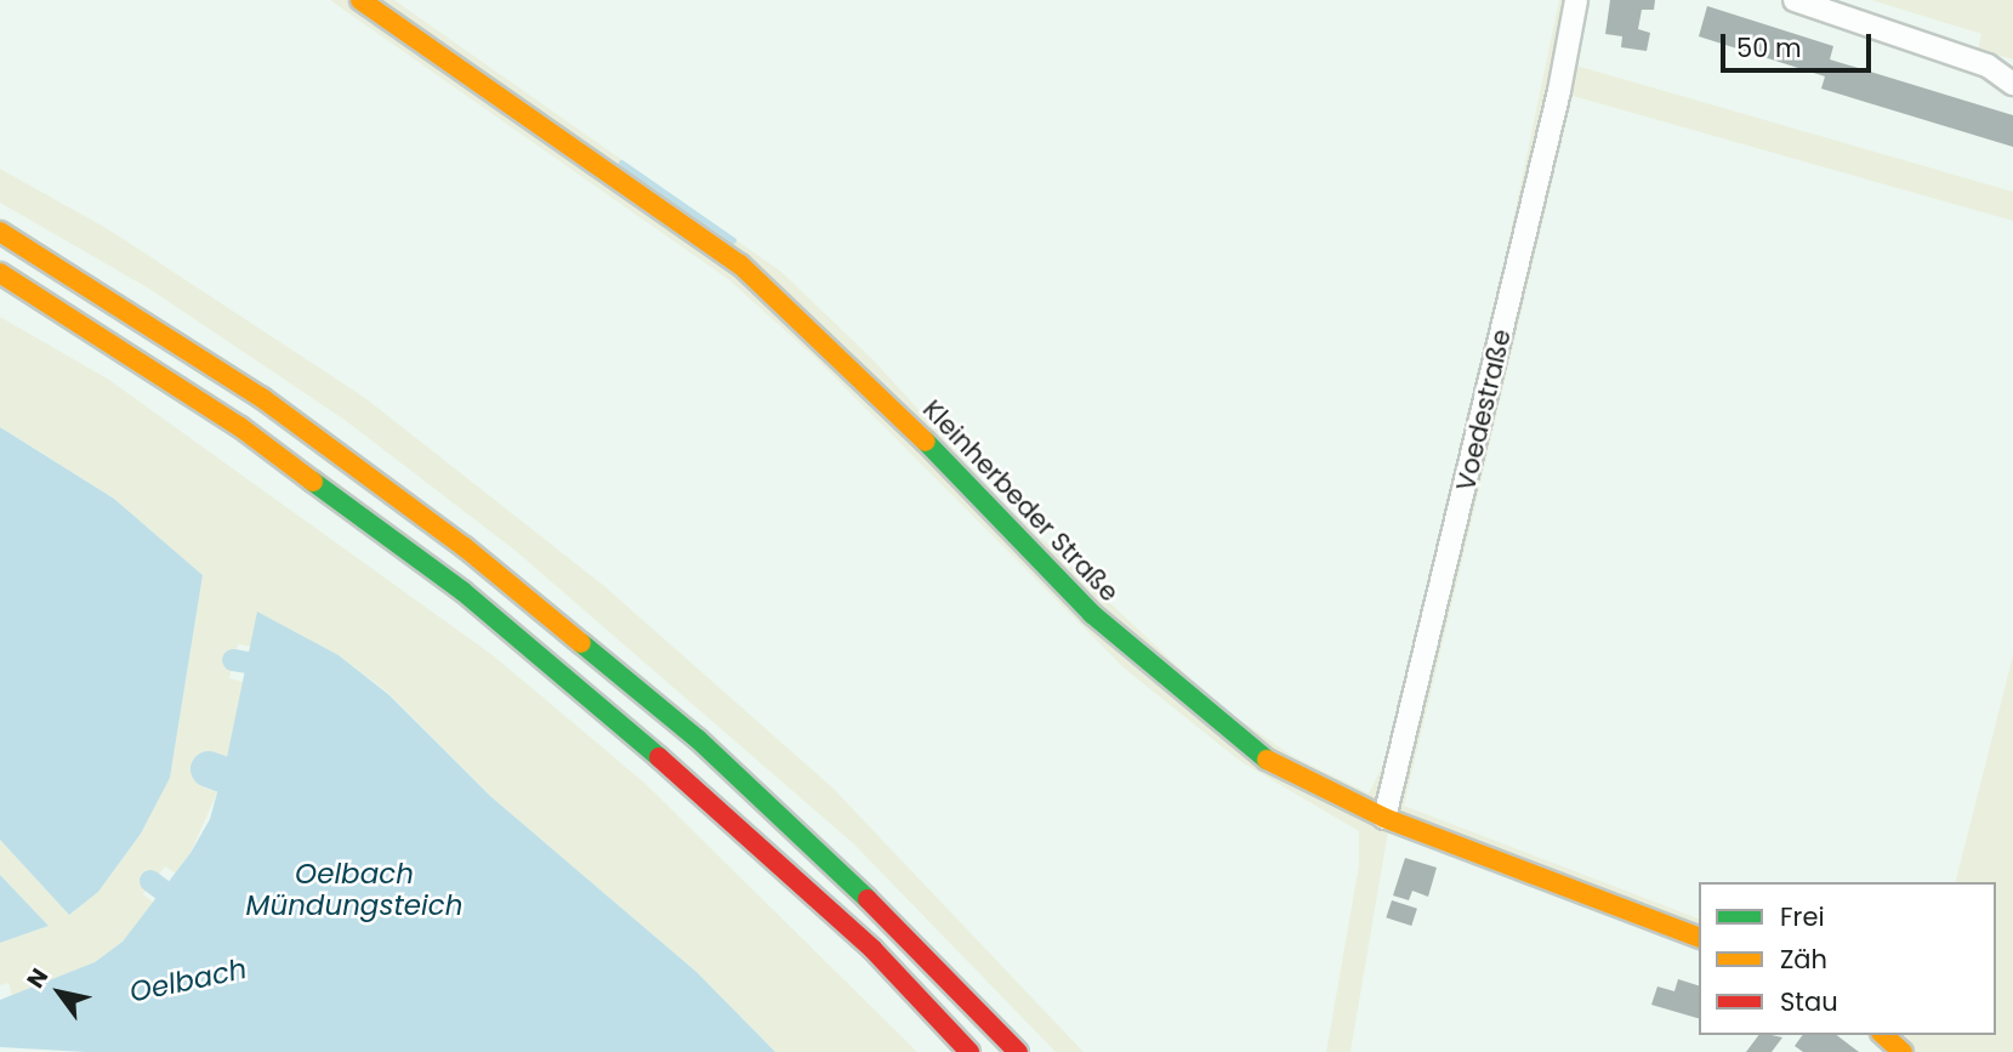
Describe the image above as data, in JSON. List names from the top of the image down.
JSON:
{
  "streets": {
    "main road": ["Kleinherbeder Straße"],
    "street": ["Voedestraße"]
  },
  "crossings": [
    ["Voedestraße", "Kleinherbeder Straße"]
  ],
  "water": ["Oelbach Mündungsteich", "Oelbach"],
  "legend": ["Frei", "Zäh", "Stau"],
  "scale_bar": "50 m",
  "north": "top left"
}
